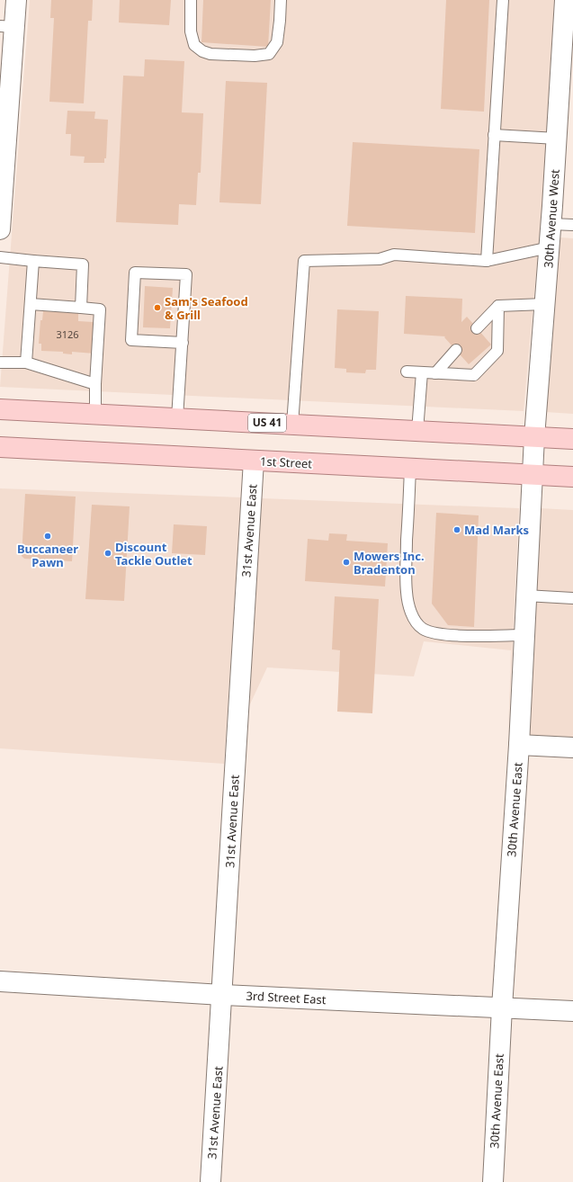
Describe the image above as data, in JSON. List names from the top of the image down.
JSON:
{
  "streets": {
    "main road": ["US 41", "1st Street"],
    "street": [
      "30th Avenue West",
      "31st Avenue East",
      "30th Avenue East",
      "3rd Street East"
    ]
  },
  "crossings": [
    ["30th Avenue West", "US 41"],
    ["30th Avenue West", "30th Avenue East"],
    ["US 41", "30th Avenue East"],
    ["1st Street", "31st Avenue East"],
    ["1st Street", "30th Avenue East"],
    ["31st Avenue East", "3rd Street East"],
    ["30th Avenue East", "3rd Street East"]
  ],
  "places": [
    "Sam's Seafood & Grill",
    "Mad Marks",
    "Buccaneer Pawn",
    "Discount Tackle Outlet",
    "Mowers Inc. Bradenton"
  ],
  "house_numbers": ["3126"]
}
